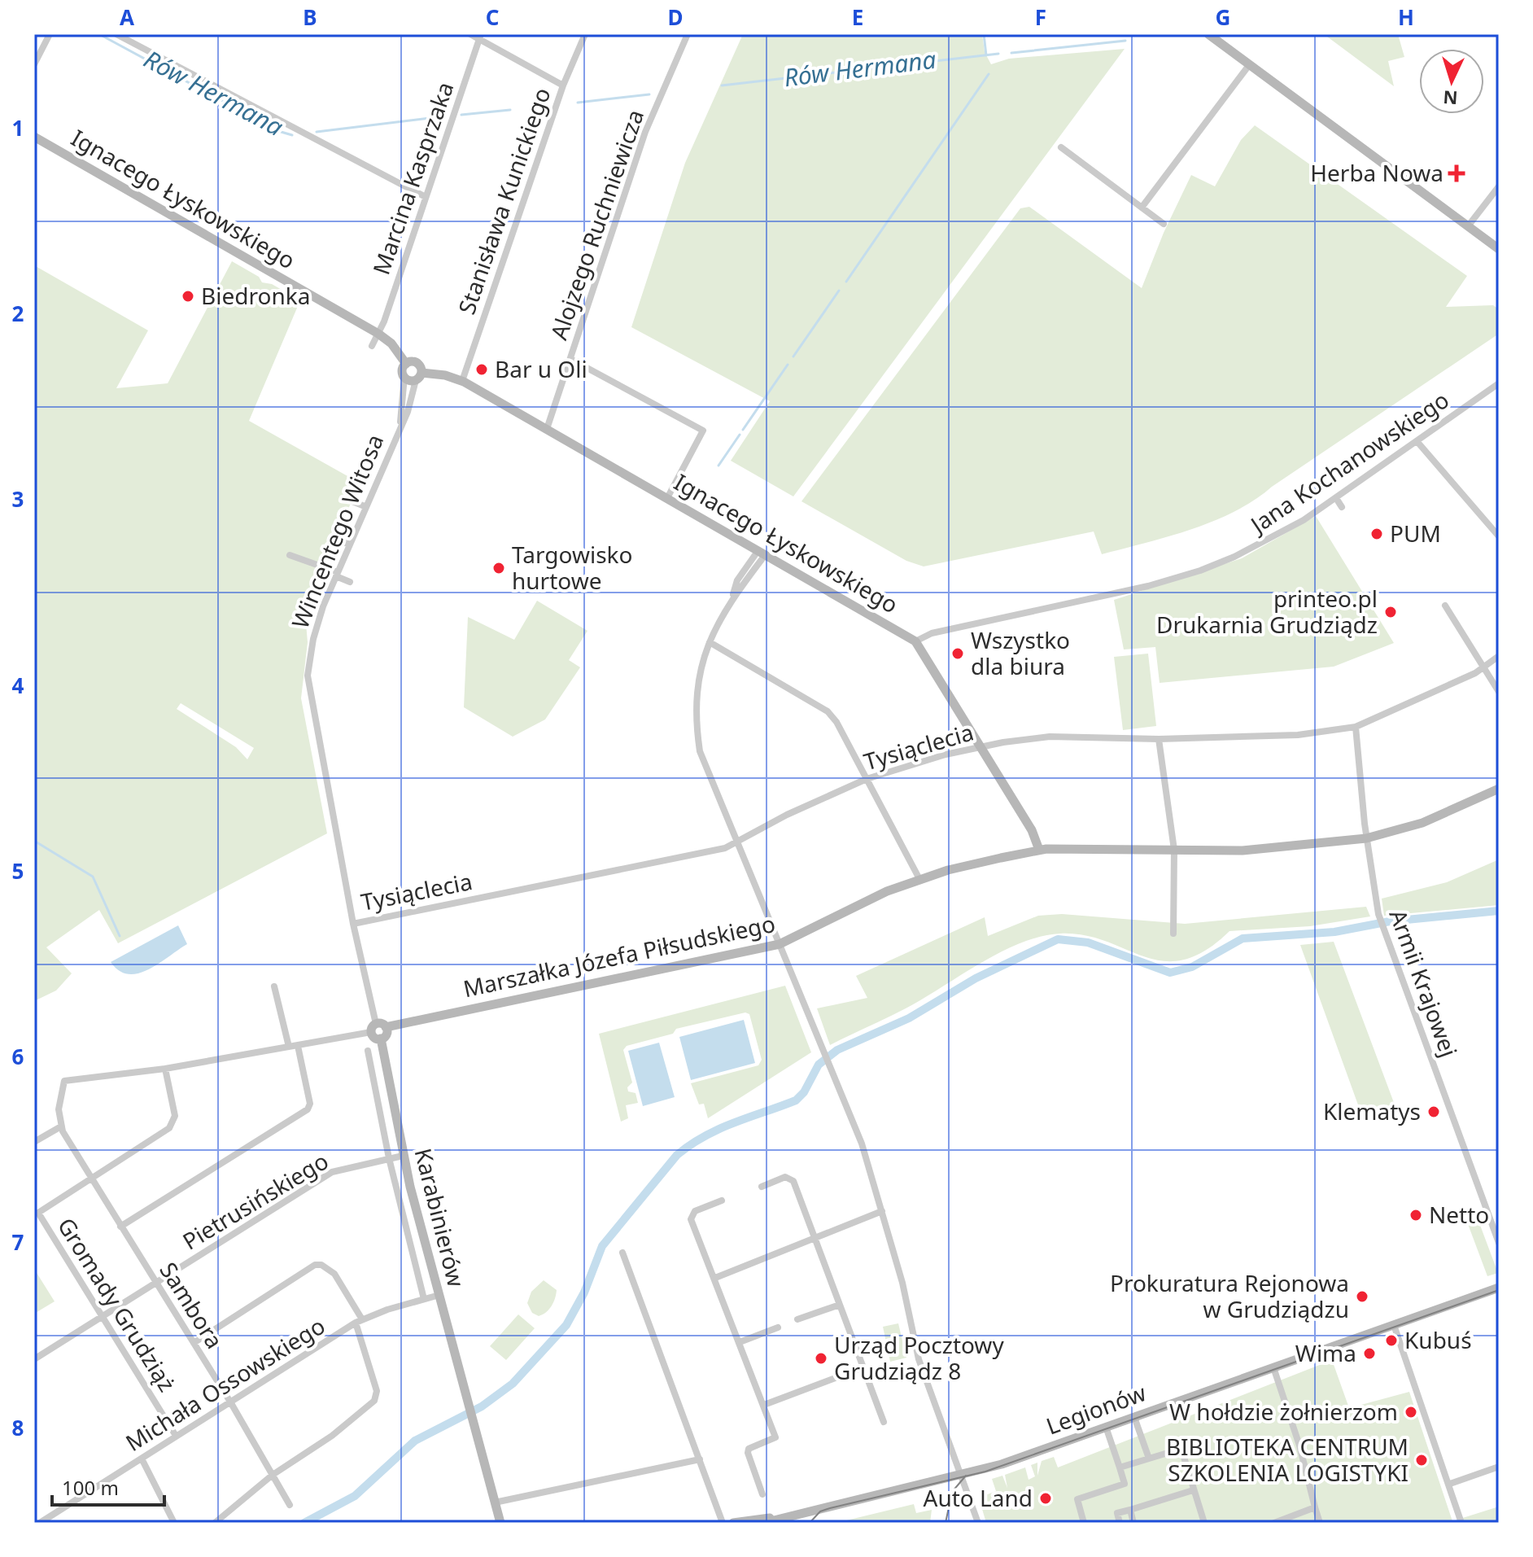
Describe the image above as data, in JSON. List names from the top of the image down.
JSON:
{
  "streets": {
    "street": [
      "Marcina Kasprzaka",
      "Ignacego Łyskowskiego",
      "Stanisława Kunickiego",
      "Alojzego Ruchniewicza",
      "Jana Kochanowskiego",
      "Wincentego Witosa",
      "Tysiąclecia",
      "Marszałka Józefa Piłsudskiego",
      "Armii Krajowej",
      "Pietrusińskiego",
      "Karabinierów",
      "Gromady Grudziąż",
      "Sambora",
      "Michała Ossowskiego",
      "Legionów"
    ]
  },
  "crossings": [
    ["Marcina Kasprzaka", "Ignacego Łyskowskiego"],
    ["Ignacego Łyskowskiego", "Stanisława Kunickiego"],
    ["Ignacego Łyskowskiego", "Alojzego Ruchniewicza"],
    ["Ignacego Łyskowskiego", "Jana Kochanowskiego"],
    ["Ignacego Łyskowskiego", "Wincentego Witosa"],
    ["Ignacego Łyskowskiego", "Tysiąclecia"],
    ["Ignacego Łyskowskiego", "Marszałka Józefa Piłsudskiego"],
    ["Wincentego Witosa", "Tysiąclecia"],
    ["Tysiąclecia", "Armii Krajowej"],
    ["Marszałka Józefa Piłsudskiego", "Armii Krajowej"],
    ["Pietrusińskiego", "Karabinierów"],
    ["Pietrusińskiego", "Gromady Grudziąż"],
    ["Pietrusińskiego", "Sambora"],
    ["Karabinierów", "Michała Ossowskiego"],
    ["Gromady Grudziąż", "Sambora"],
    ["Gromady Grudziąż", "Michała Ossowskiego"],
    ["Sambora", "Michała Ossowskiego"]
  ],
  "water": ["Rów Hermana"],
  "places": {
    "health": ["Herba Nowa"],
    "other": [
      "Biedronka",
      "Bar u Oli",
      "PUM",
      "Targowisko hurtowe",
      "printeo.pl Drukarnia Grudziądz",
      "Wszystko dla biura",
      "Klematys",
      "Netto",
      "Prokuratura Rejonowa w Grudziądzu",
      "Kubuś",
      "Wima",
      "Urząd Pocztowy Grudziądz 8",
      "W hołdzie żołnierzom",
      "BIBLIOTEKA CENTRUM SZKOLENIA LOGISTYKI",
      "Auto Land"
    ]
  },
  "scale_bar": "100 m",
  "north": "bottom",
  "grid": {
    "columns": [
      "A",
      "B",
      "C",
      "D",
      "E",
      "F",
      "G",
      "H"
    ],
    "rows": [
      "1",
      "2",
      "3",
      "4",
      "5",
      "6",
      "7",
      "8"
    ]
  }
}
